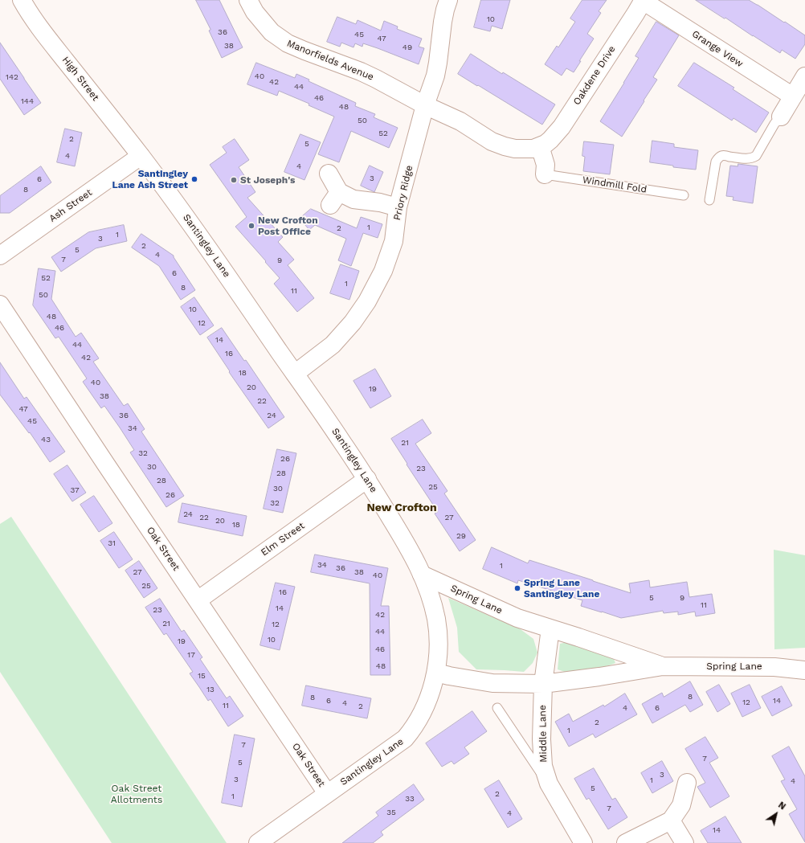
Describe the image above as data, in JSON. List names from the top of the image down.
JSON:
{
  "streets": {
    "street": [
      "Grange View",
      "Manorfields Avenue",
      "Oakdene Drive",
      "High Street",
      "Priory Ridge",
      "Ash Street",
      "Santingley Lane",
      "Elm Street",
      "Oak Street",
      "Spring Lane",
      "Middle Lane"
    ],
    "lane": ["Windmill Fold"]
  },
  "crossings": [
    ["Grange View", "Oakdene Drive"],
    ["Manorfields Avenue", "Oakdene Drive"],
    ["Manorfields Avenue", "Priory Ridge"],
    ["Oakdene Drive", "Priory Ridge"],
    ["High Street", "Ash Street"],
    ["High Street", "Santingley Lane"],
    ["Priory Ridge", "Santingley Lane"],
    ["Ash Street", "Santingley Lane"],
    ["Santingley Lane", "Elm Street"],
    ["Santingley Lane", "Oak Street"],
    ["Santingley Lane", "Spring Lane"],
    ["Elm Street", "Oak Street"],
    ["Spring Lane", "Middle Lane"]
  ],
  "districts": ["New Crofton"],
  "parks": ["Oak Street Allotments"],
  "places": [
    "Santingley Lane Ash Street",
    "St Joseph's",
    "New Crofton Post Office",
    "Spring Lane Santingley Lane"
  ],
  "house_numbers": [
    "10",
    "36",
    "45",
    "47",
    "38",
    "49",
    "40",
    "142",
    "42",
    "44",
    "46",
    "144",
    "48",
    "50",
    "52",
    "2",
    "5",
    "4",
    "4",
    "3",
    "6",
    "8",
    "1",
    "2",
    "1",
    "3",
    "2",
    "5",
    "4",
    "7",
    "9",
    "6",
    "52",
    "1",
    "8",
    "11",
    "50",
    "10",
    "48",
    "12",
    "46",
    "14",
    "44",
    "16",
    "42",
    "18",
    "40",
    "20",
    "19",
    "38",
    "22",
    "47",
    "36",
    "24",
    "45",
    "34",
    "43",
    "21",
    "32",
    "26",
    "30",
    "23",
    "28",
    "28",
    "25",
    "30",
    "37",
    "26",
    "32",
    "24",
    "22",
    "27",
    "20",
    "18",
    "29",
    "31",
    "34",
    "1",
    "36",
    "27",
    "38",
    "40",
    "25",
    "16",
    "5",
    "9",
    "11",
    "14",
    "23",
    "42",
    "21",
    "12",
    "44",
    "10",
    "19",
    "46",
    "17",
    "48",
    "15",
    "13",
    "8",
    "8",
    "6",
    "14",
    "12",
    "4",
    "11",
    "2",
    "4",
    "6",
    "2",
    "1",
    "7",
    "7",
    "5",
    "3",
    "3",
    "1",
    "4",
    "5",
    "2",
    "1",
    "33",
    "7",
    "35",
    "4",
    "14"
  ],
  "north": "top right"
}
